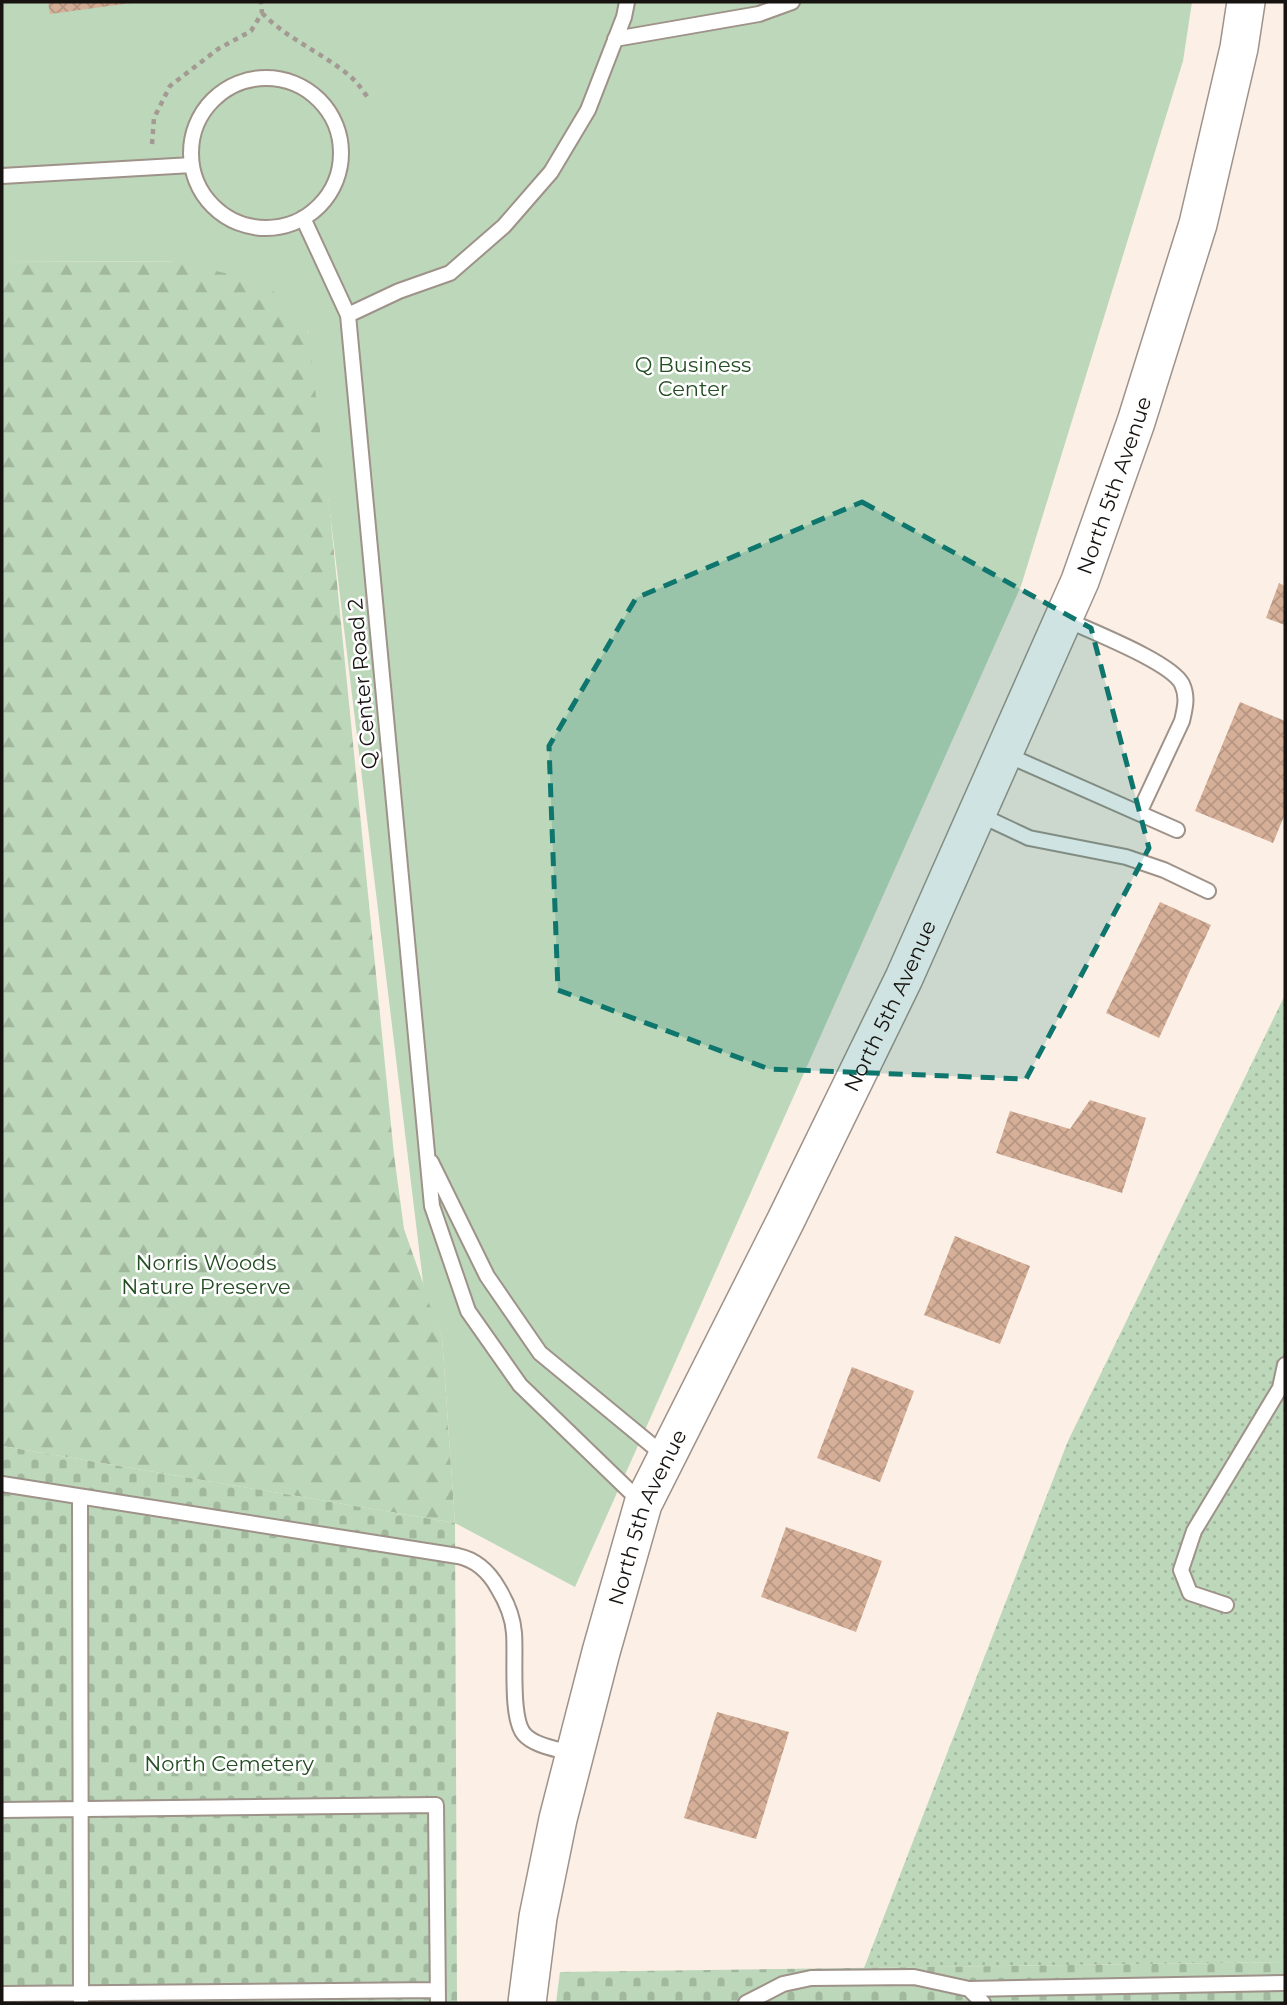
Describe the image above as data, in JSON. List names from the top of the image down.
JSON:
{
  "streets": {
    "main road": ["North 5th Avenue"],
    "lane": ["Q Center Road 2"]
  },
  "crossings": [
    ["North 5th Avenue", "Q Center Road 2"]
  ],
  "parks": ["Q Business Center", "Norris Woods Nature Preserve", "North Cemetery"]
}
